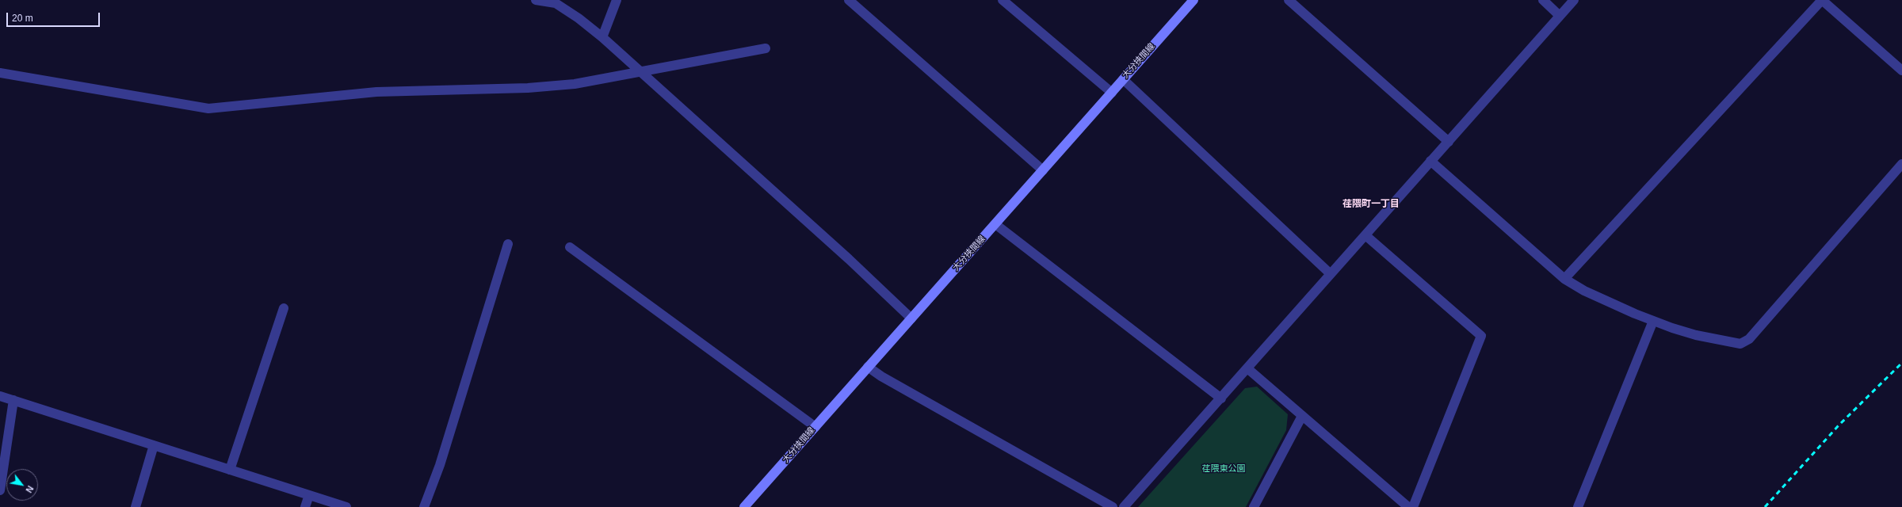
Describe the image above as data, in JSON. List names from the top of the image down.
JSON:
{
  "streets": {
    "main road": ["大分挾間線"]
  },
  "districts": ["荏隈町一丁目"],
  "parks": ["荏隈東公園"],
  "scale_bar": "20 m",
  "north": "bottom right"
}
